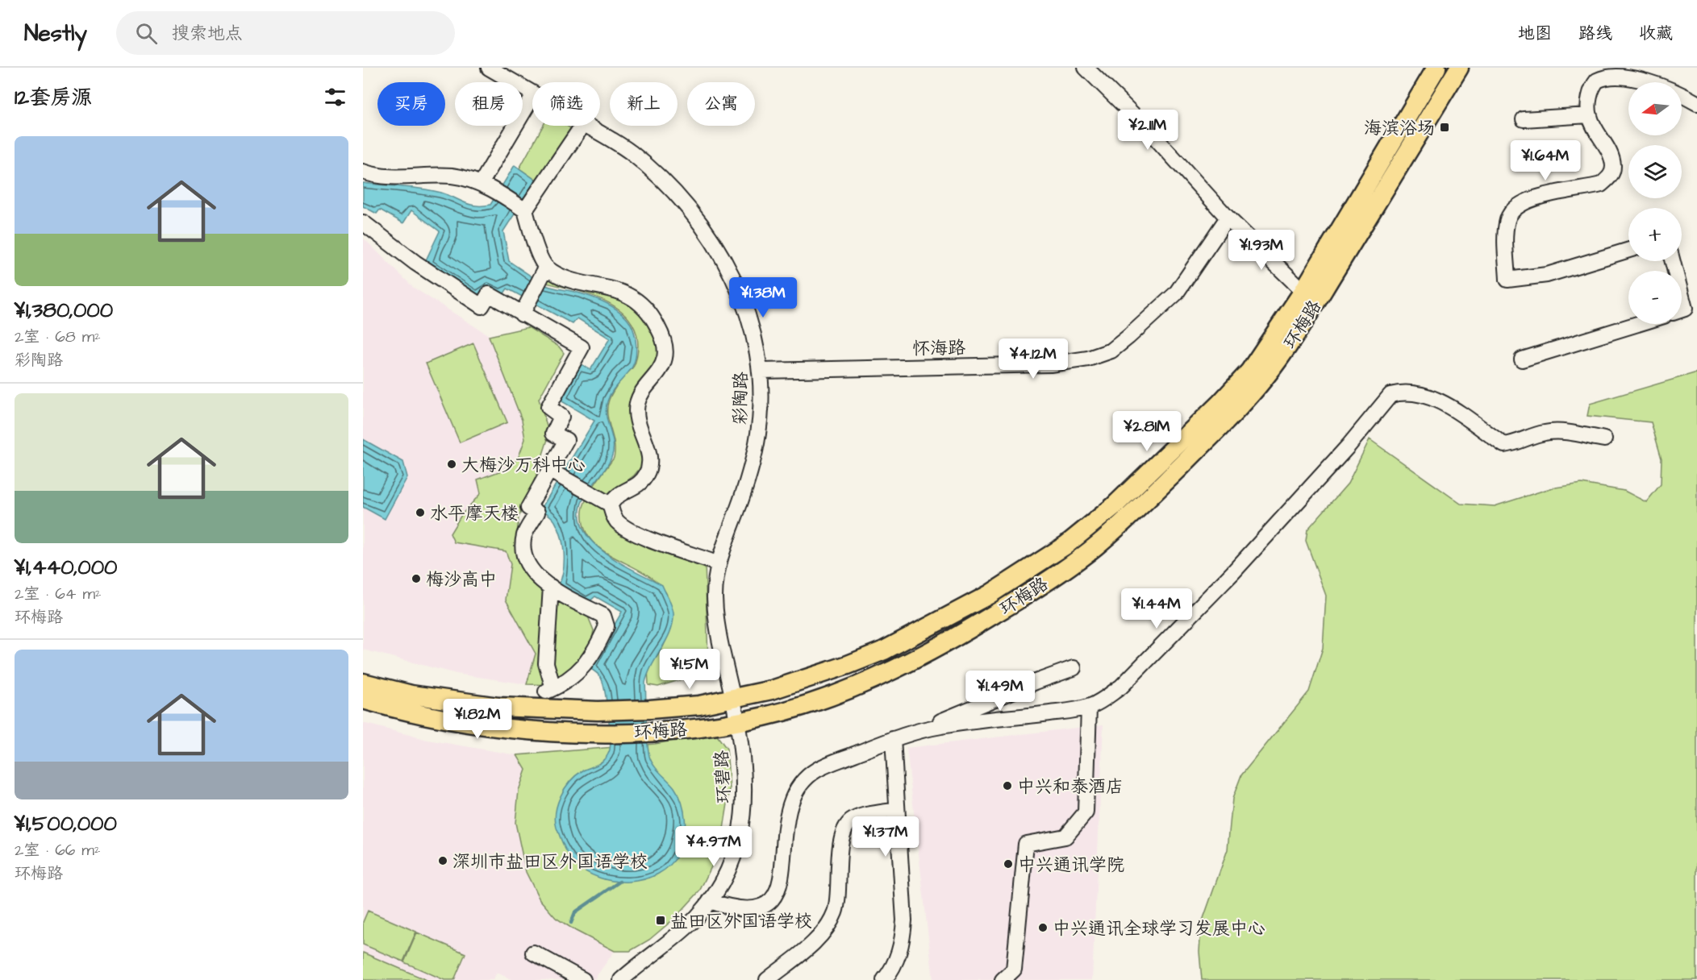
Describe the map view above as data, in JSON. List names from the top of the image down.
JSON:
{
  "streets": {
    "main road": ["环梅路"],
    "street": ["怀海路", "彩陶路", "环碧路"]
  },
  "crossings": [
    ["环梅路", "彩陶路"],
    ["环梅路", "环碧路"],
    ["怀海路", "彩陶路"],
    ["彩陶路", "环碧路"]
  ],
  "places": {
    "transit": ["海滨浴场", "盐田区外国语学校"],
    "other": [
      "大梅沙万科中心",
      "水平摩天楼",
      "梅沙高中",
      "中兴和泰酒店",
      "深圳市盐田区外国语学校",
      "中兴通讯学院",
      "中兴通讯全球学习发展中心"
    ]
  },
  "north": "left",
  "page": {
    "header": "Nestly",
    "search": "搜索地点",
    "nav": ["地图", "路线", "收藏"],
    "heading": "12套房源",
    "map_buttons": ["+", "−"],
    "chip": [
      "买房",
      "租房",
      "筛选",
      "新上",
      "公寓"
    ],
    "price": [
      "¥2.11M",
      "¥1.64M",
      "¥1.93M",
      "¥1.38M",
      "¥4.12M",
      "¥2.81M",
      "¥1.44M",
      "¥1.5M",
      "¥1.49M",
      "¥1.82M",
      "¥1.37M",
      "¥4.97M"
    ],
    "list": [
      {
        "name": "¥1,380,000",
        "note": "2室 · 68 m² · 彩陶路"
      },
      {
        "name": "¥1,440,000",
        "note": "2室 · 64 m² · 环梅路"
      },
      {
        "name": "¥1,500,000",
        "note": "2室 · 66 m² · 环梅路"
      }
    ]
  }
}
